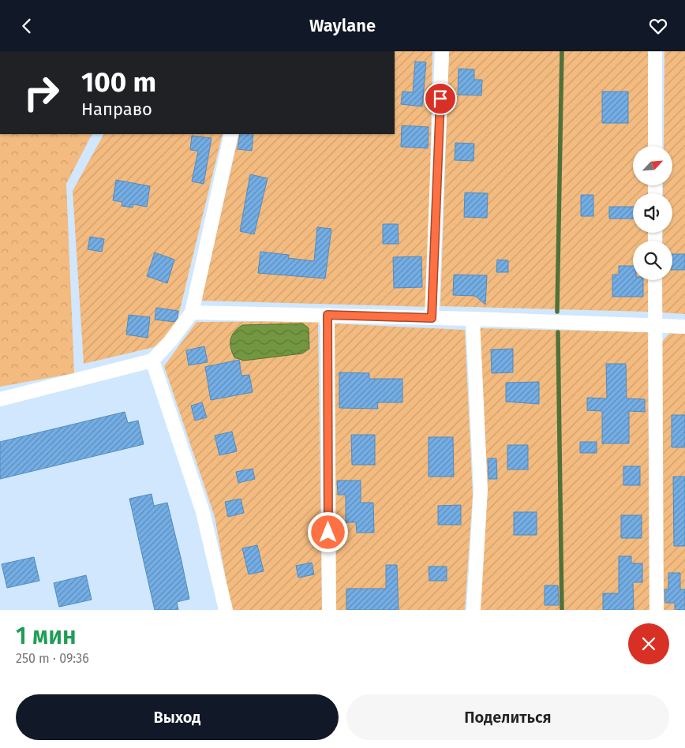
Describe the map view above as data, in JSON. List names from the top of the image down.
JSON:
{
  "north": "top right",
  "page": {
    "header": "Waylane",
    "turn": ["100 m", "Направо"],
    "heading": ["1 мин", "250 m · 09:36"],
    "buttons": ["Выход", "Поделиться"]
  }
}
